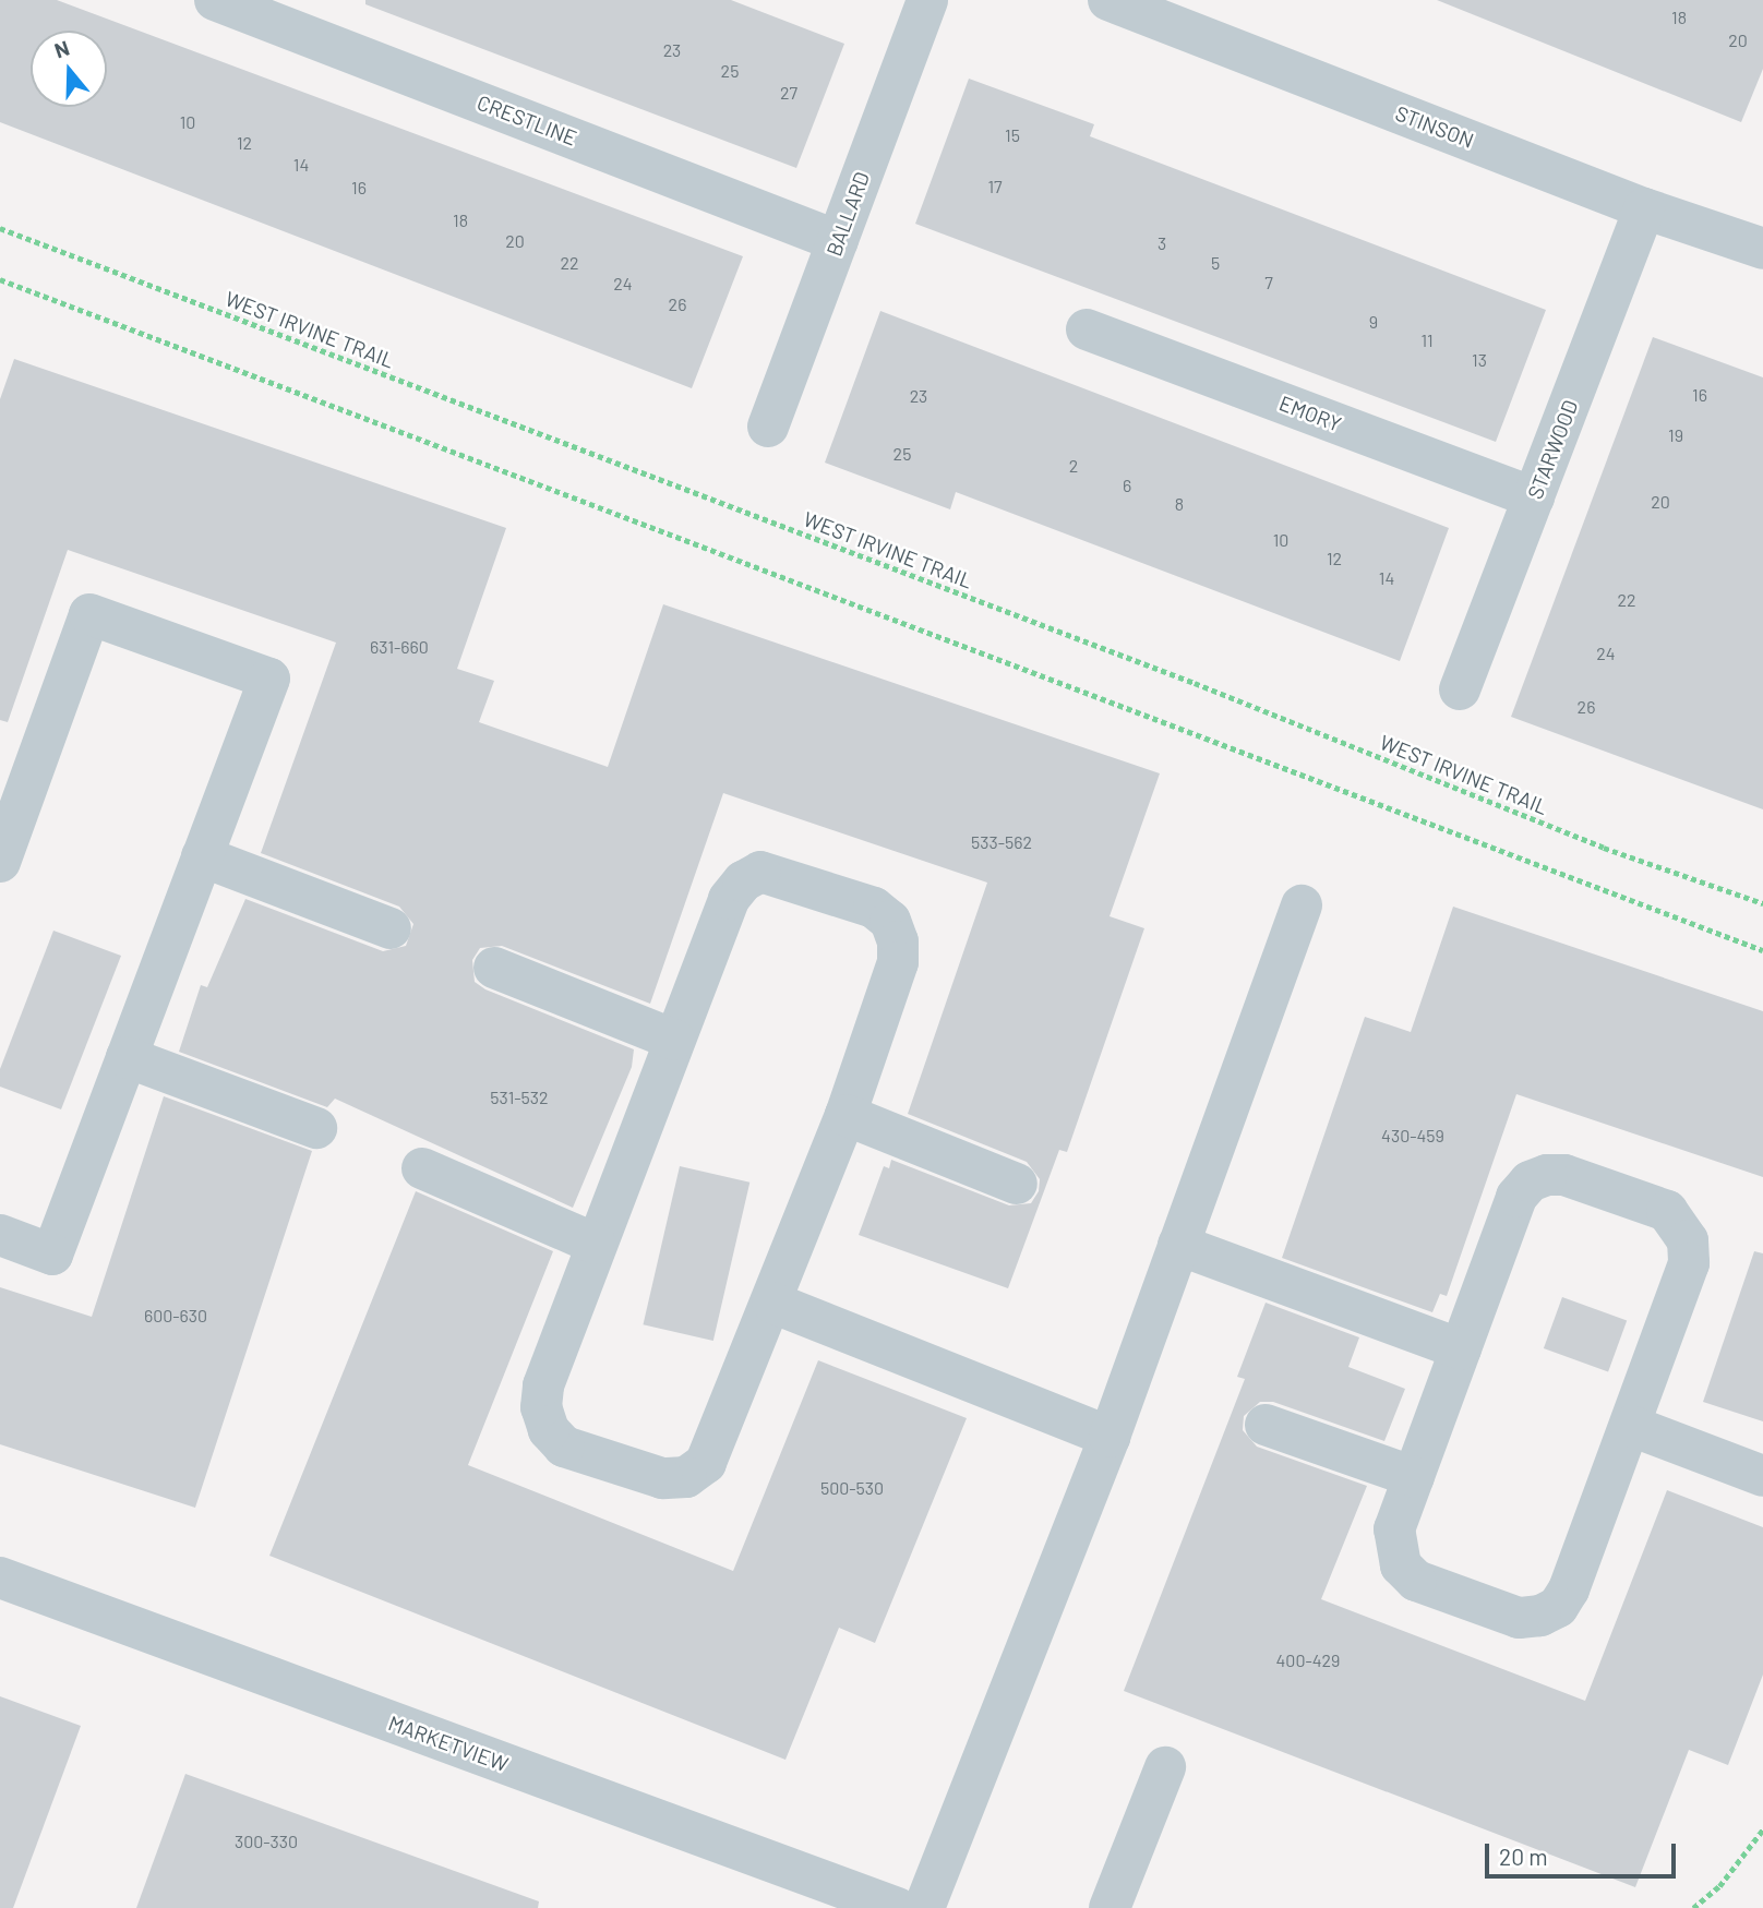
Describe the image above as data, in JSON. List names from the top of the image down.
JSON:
{
  "streets": {
    "street": [
      "CRESTLINE",
      "STINSON",
      "BALLARD",
      "EMORY",
      "STARWOOD",
      "MARKETVIEW"
    ],
    "path": ["WEST IRVINE TRAIL"]
  },
  "crossings": [
    ["CRESTLINE", "BALLARD"],
    ["STINSON", "STARWOOD"],
    ["EMORY", "STARWOOD"]
  ],
  "house_numbers": [
    "18",
    "20",
    "23",
    "25",
    "27",
    "10",
    "15",
    "12",
    "14",
    "17",
    "16",
    "18",
    "20",
    "3",
    "22",
    "5",
    "7",
    "24",
    "26",
    "9",
    "11",
    "13",
    "16",
    "23",
    "19",
    "25",
    "2",
    "6",
    "20",
    "8",
    "10",
    "12",
    "14",
    "22",
    "631-660",
    "24",
    "26",
    "533-562",
    "531-532",
    "430-459",
    "600-630",
    "500-530",
    "400-429",
    "300-330"
  ],
  "scale_bar": "20 m",
  "north": "top"
}
